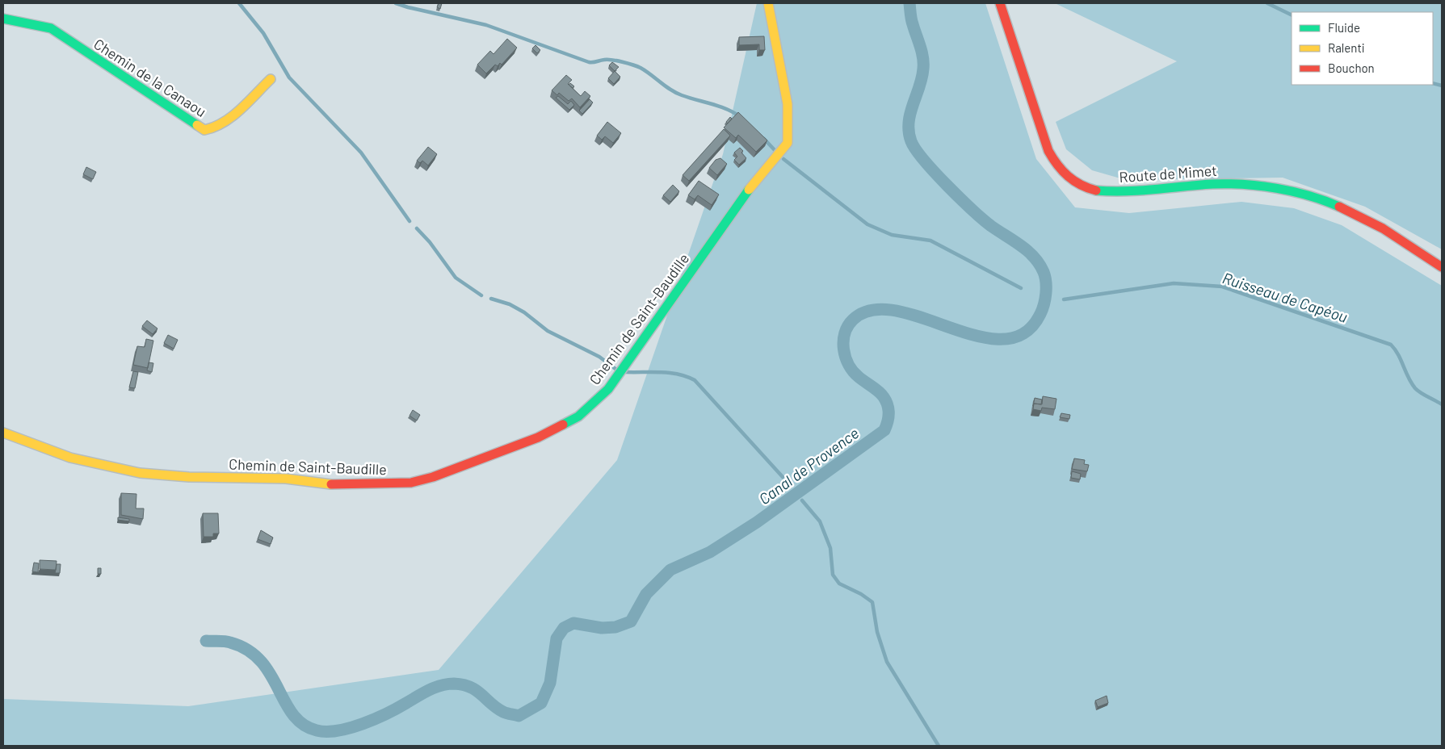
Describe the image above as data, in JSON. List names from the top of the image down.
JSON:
{
  "streets": {
    "street": ["Chemin de la Canaou", "Route de Mimet", "Chemin de Saint-Baudille"]
  },
  "water": ["Ruisseau de Capéou", "Canal de Provence"],
  "legend": ["Fluide", "Ralenti", "Bouchon"]
}
